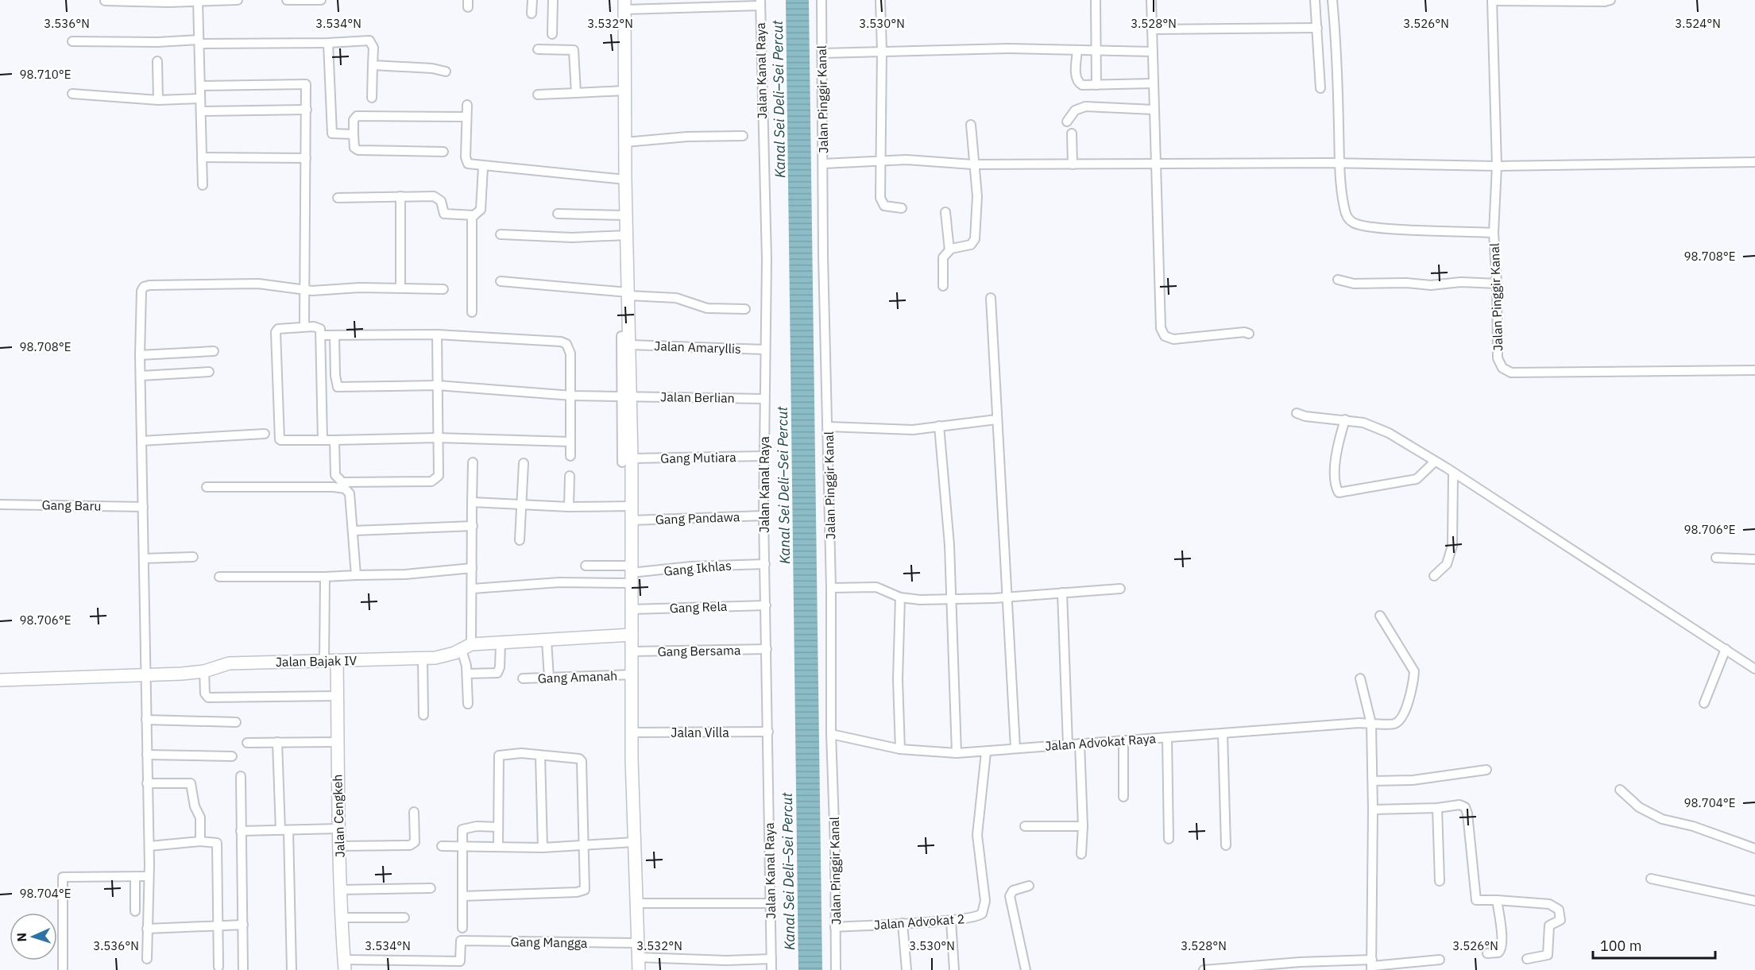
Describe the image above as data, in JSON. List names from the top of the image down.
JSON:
{
  "streets": {
    "street": [
      "Jalan Kanal Raya",
      "Jalan Pinggir Kanal",
      "Jalan Amaryllis",
      "Jalan Berlian",
      "Gang Mutiara",
      "Gang Baru",
      "Gang Pandawa",
      "Gang Ikhlas",
      "Gang Rela",
      "Gang Bersama",
      "Jalan Bajak IV",
      "Gang Amanah",
      "Jalan Villa",
      "Jalan Advokat Raya",
      "Jalan Cengkeh",
      "Jalan Advokat 2",
      "Gang Mangga"
    ]
  },
  "crossings": [
    ["Jalan Kanal Raya", "Jalan Amaryllis"],
    ["Jalan Kanal Raya", "Jalan Berlian"],
    ["Jalan Kanal Raya", "Gang Mutiara"],
    ["Jalan Kanal Raya", "Gang Pandawa"],
    ["Jalan Kanal Raya", "Gang Ikhlas"],
    ["Jalan Kanal Raya", "Gang Rela"],
    ["Jalan Kanal Raya", "Gang Bersama"],
    ["Jalan Kanal Raya", "Jalan Villa"],
    ["Jalan Pinggir Kanal", "Jalan Advokat Raya"],
    ["Jalan Pinggir Kanal", "Jalan Advokat 2"],
    ["Jalan Bajak IV", "Jalan Cengkeh"],
    ["Jalan Advokat Raya", "Jalan Advokat 2"],
    ["Jalan Cengkeh", "Gang Mangga"]
  ],
  "water": ["Kanal Sei Deli–Sei Percut"],
  "scale_bar": "100 m",
  "north": "left",
  "coordinates": [
    "3.536°N",
    "3.534°N",
    "3.532°N",
    "3.530°N",
    "3.528°N",
    "3.526°N",
    "3.524°N",
    "98.710°E",
    "98.708°E",
    "98.706°E",
    "98.704°E"
  ]
}
